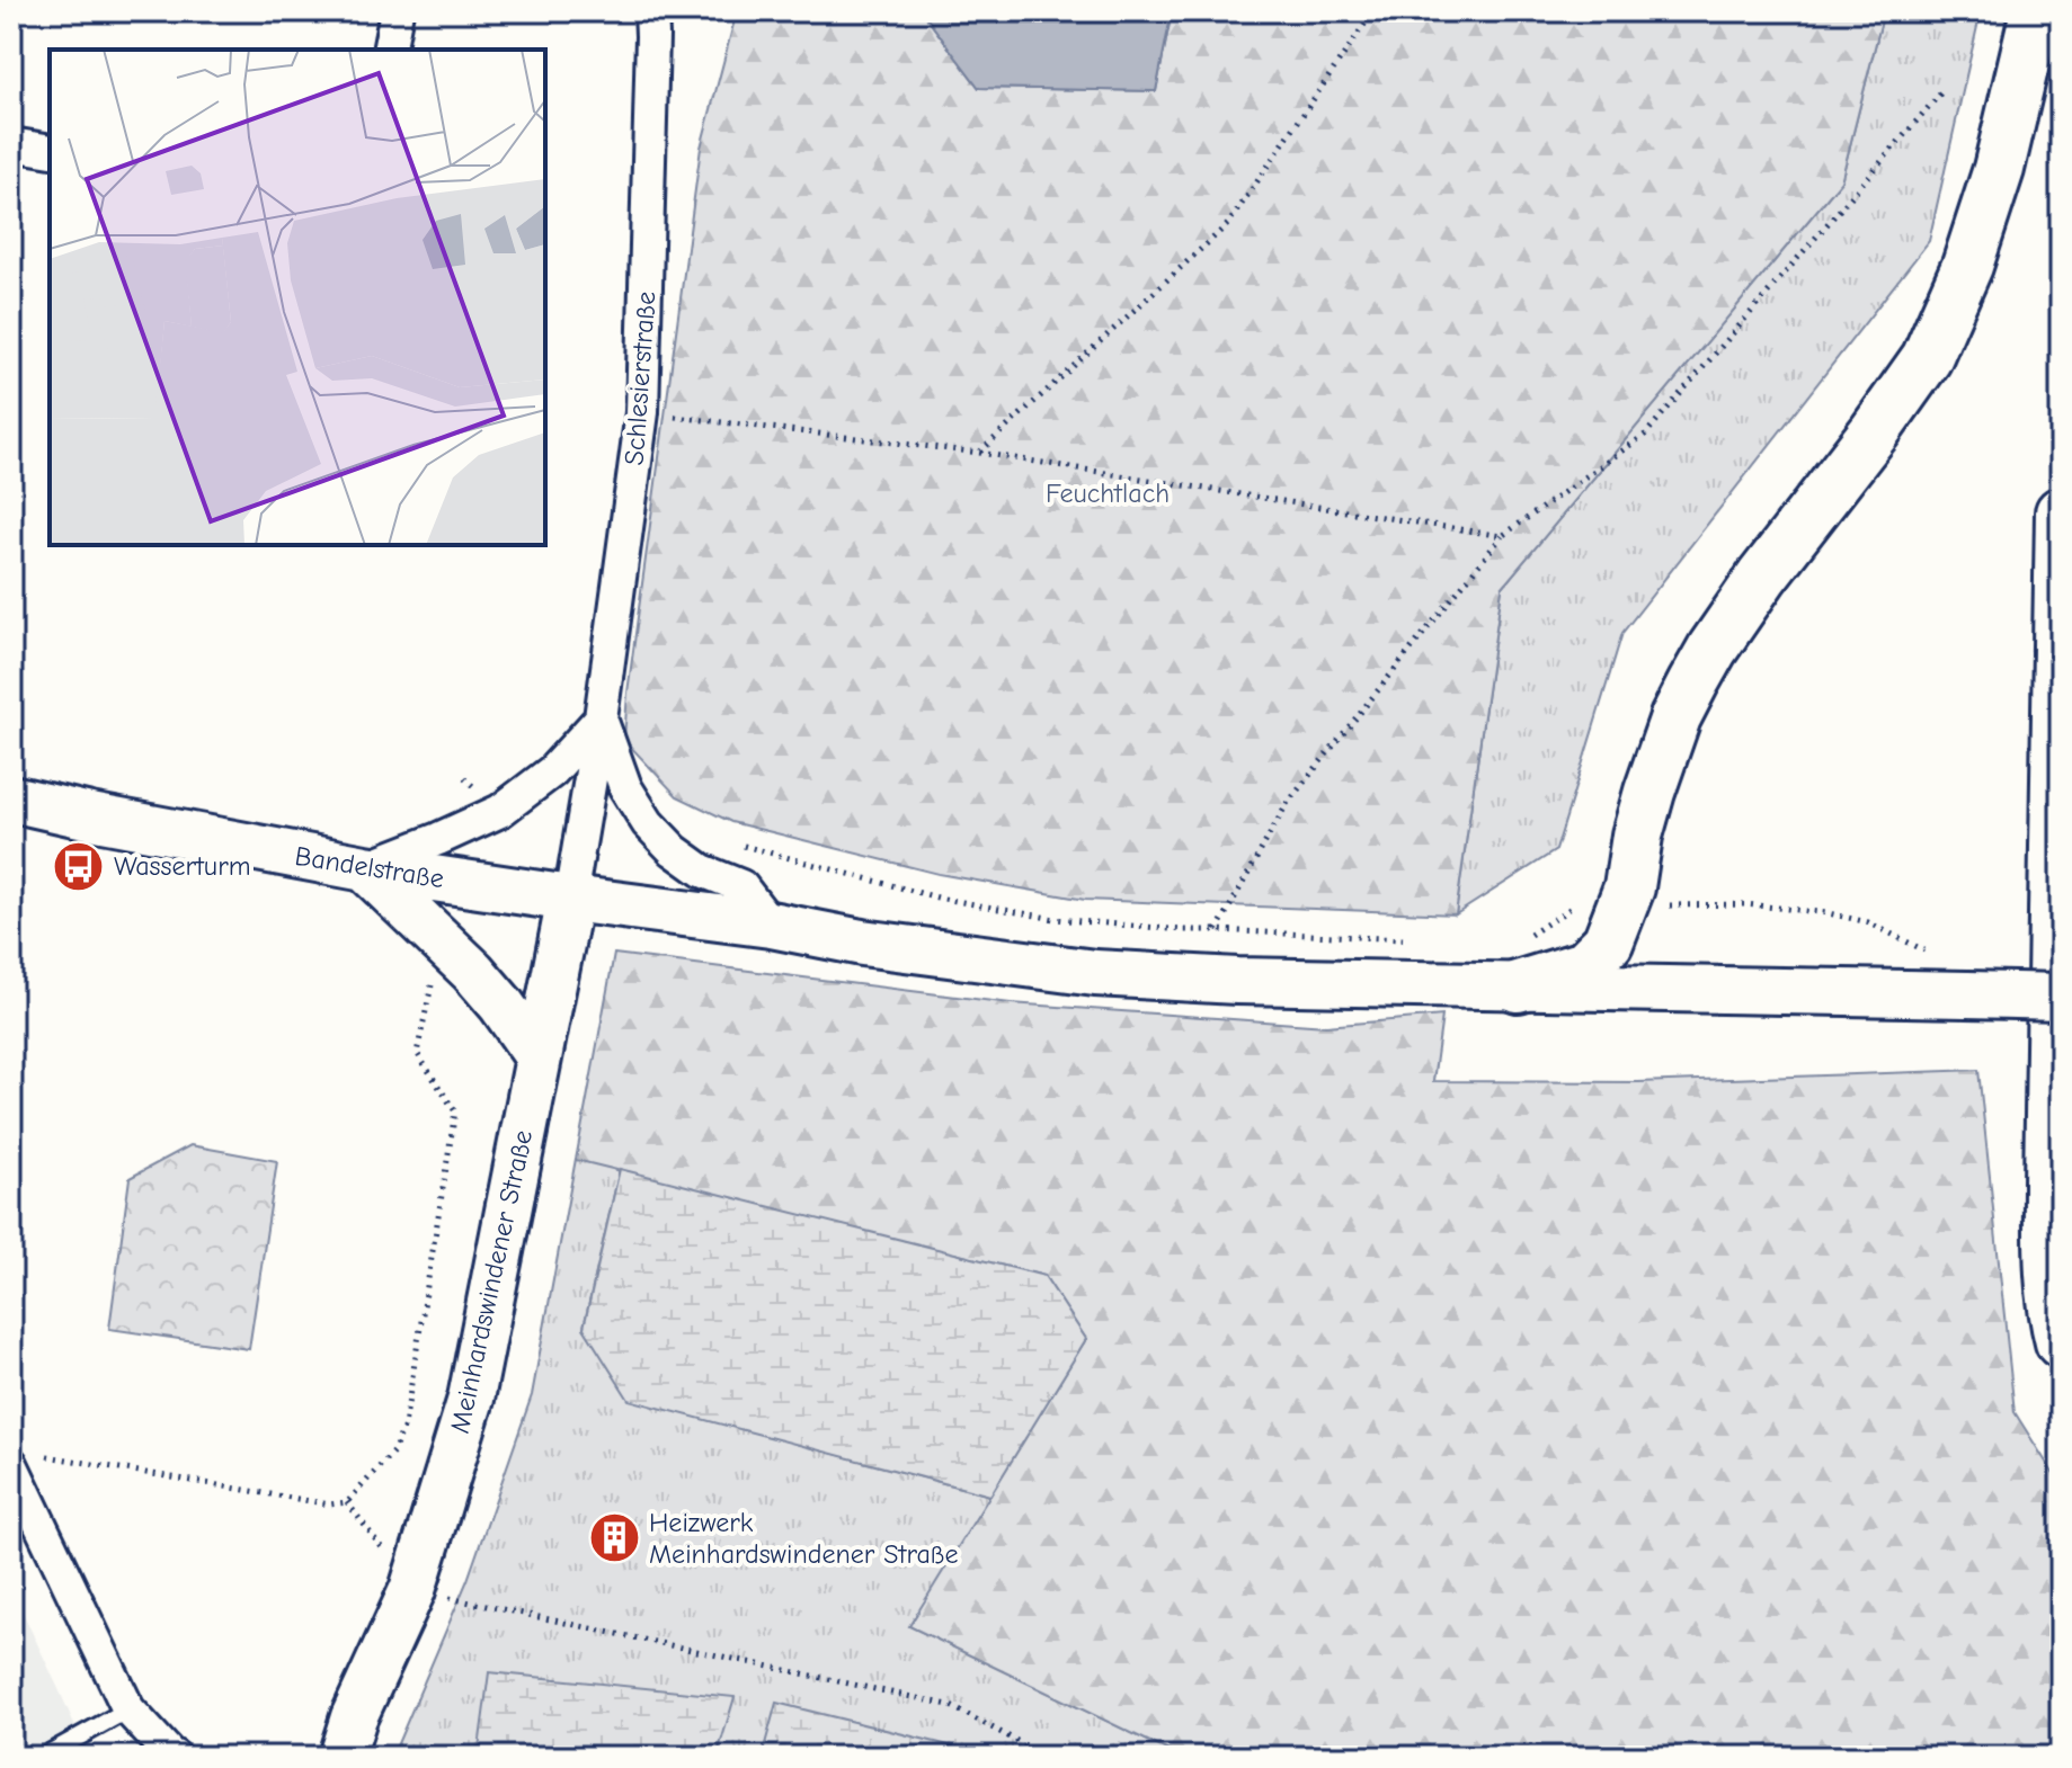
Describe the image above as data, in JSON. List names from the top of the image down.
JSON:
{
  "streets": {
    "main road": ["Bandelstraße", "Meinhardswindener Straße"],
    "street": ["Schlesierstraße"]
  },
  "crossings": [
    ["Schlesierstraße", "Bandelstraße"],
    ["Schlesierstraße", "Meinhardswindener Straße"],
    ["Bandelstraße", "Meinhardswindener Straße"]
  ],
  "parks": ["Feuchtlach"],
  "places": {
    "bus stop": ["Wasserturm"],
    "building": ["Heizwerk Meinhardswindener Straße"]
  }
}
